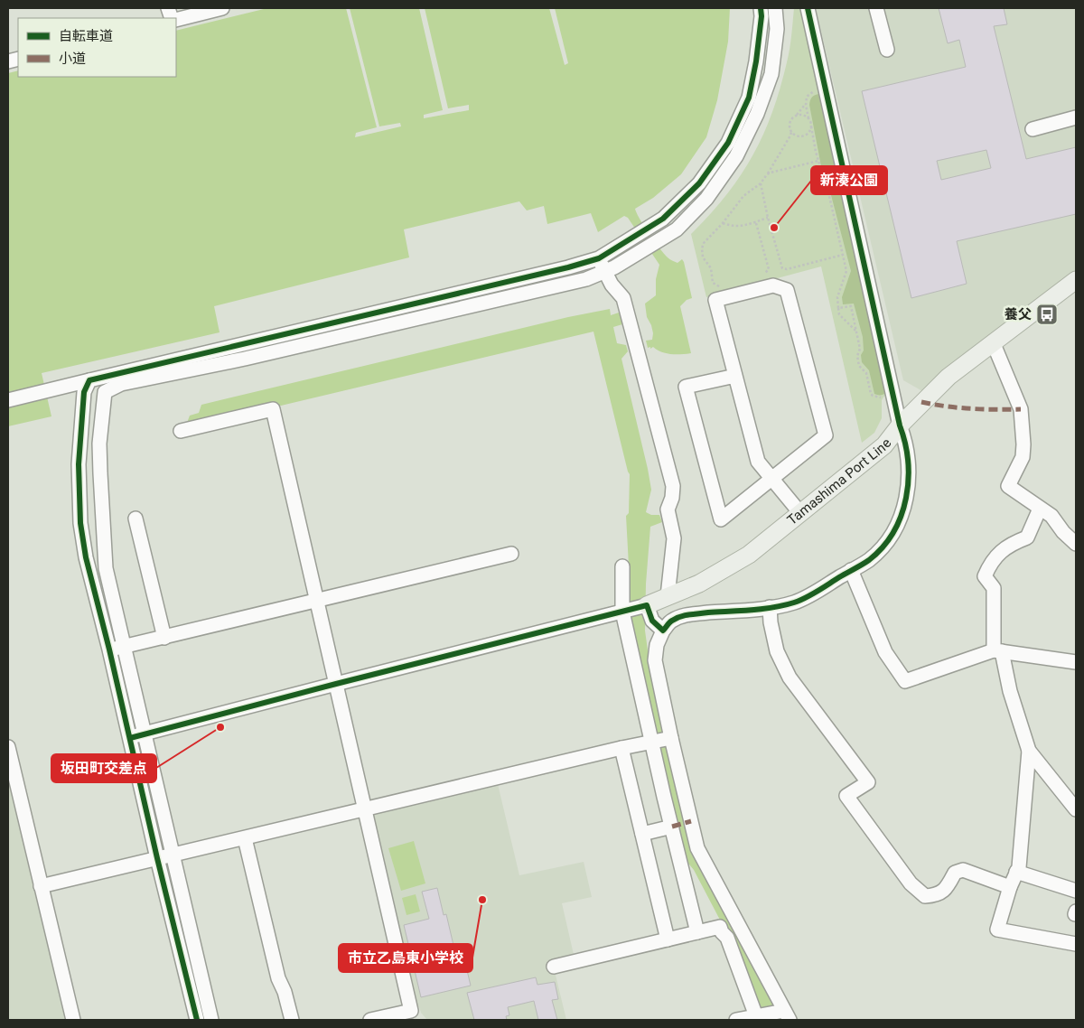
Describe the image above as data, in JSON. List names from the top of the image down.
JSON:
{
  "streets": {
    "main road": ["Tamashima Port Line"]
  },
  "places": {
    "other": ["新湊公園", "坂田町交差点", "市立乙島東小学校"],
    "bus stop": ["養父"]
  },
  "legend": ["自転車道", "小道"]
}
